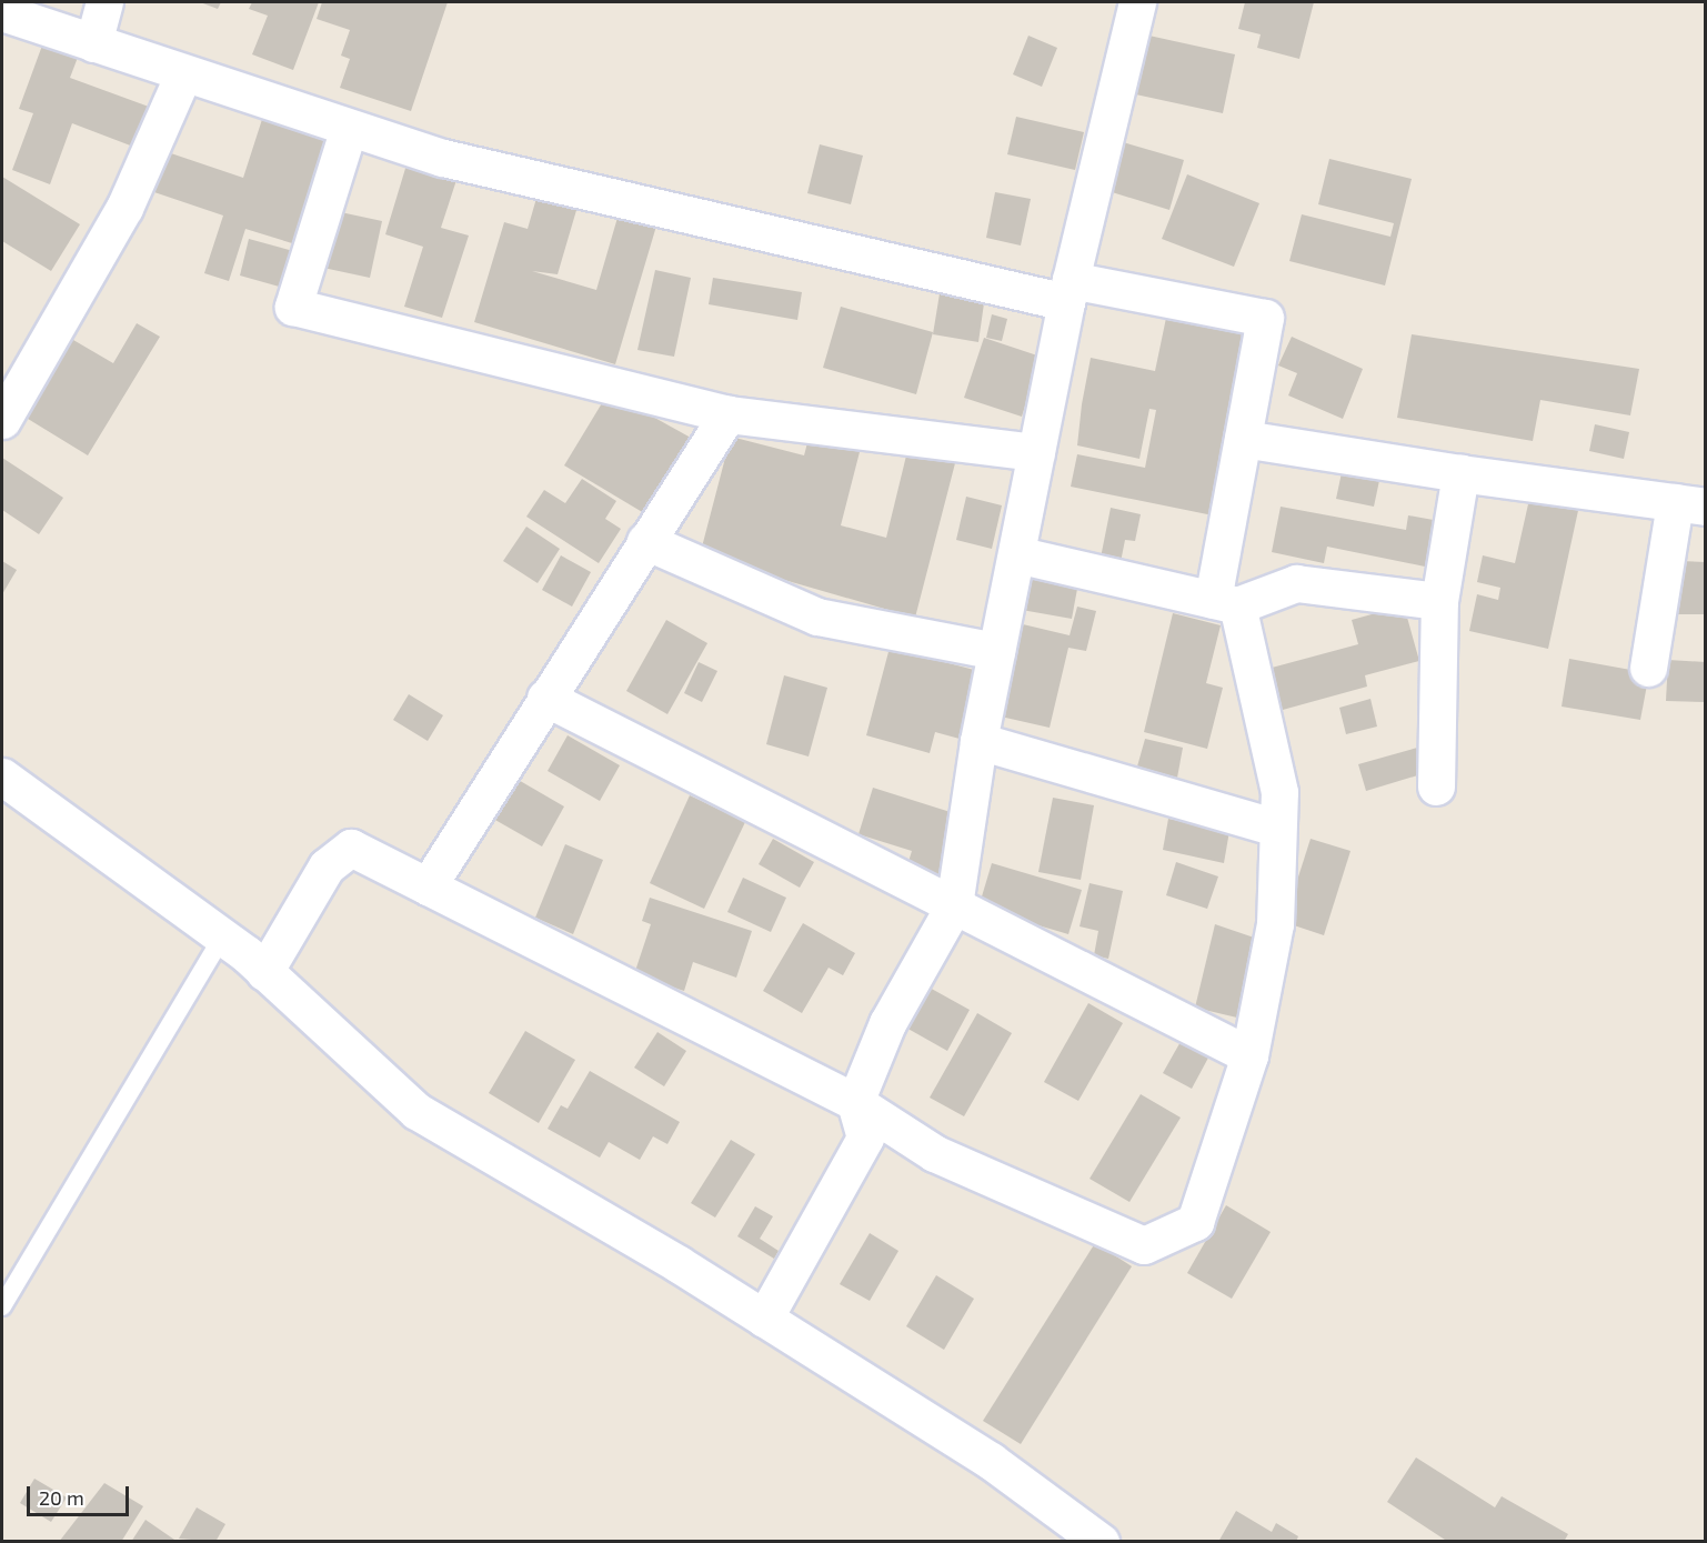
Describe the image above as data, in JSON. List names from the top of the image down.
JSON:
{
  "scale_bar": "20 m"
}
